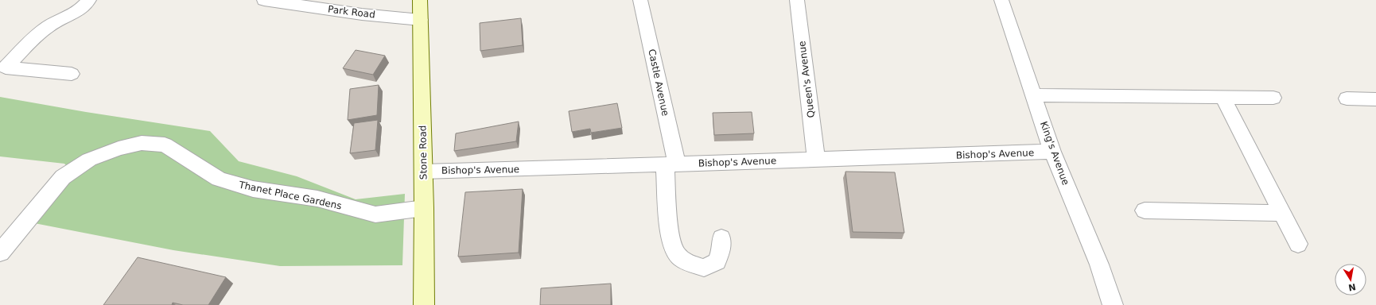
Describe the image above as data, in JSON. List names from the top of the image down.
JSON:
{
  "streets": {
    "main road": ["Stone Road"],
    "street": [
      "Park Road",
      "Queen's Avenue",
      "Castle Avenue",
      "King's Avenue",
      "Bishop's Avenue",
      "Thanet Place Gardens"
    ]
  },
  "crossings": [
    ["Park Road", "Stone Road"],
    ["Queen's Avenue", "Bishop's Avenue"],
    ["Castle Avenue", "Bishop's Avenue"],
    ["Stone Road", "Bishop's Avenue"],
    ["Stone Road", "Thanet Place Gardens"],
    ["King's Avenue", "Bishop's Avenue"]
  ],
  "north": "bottom"
}
